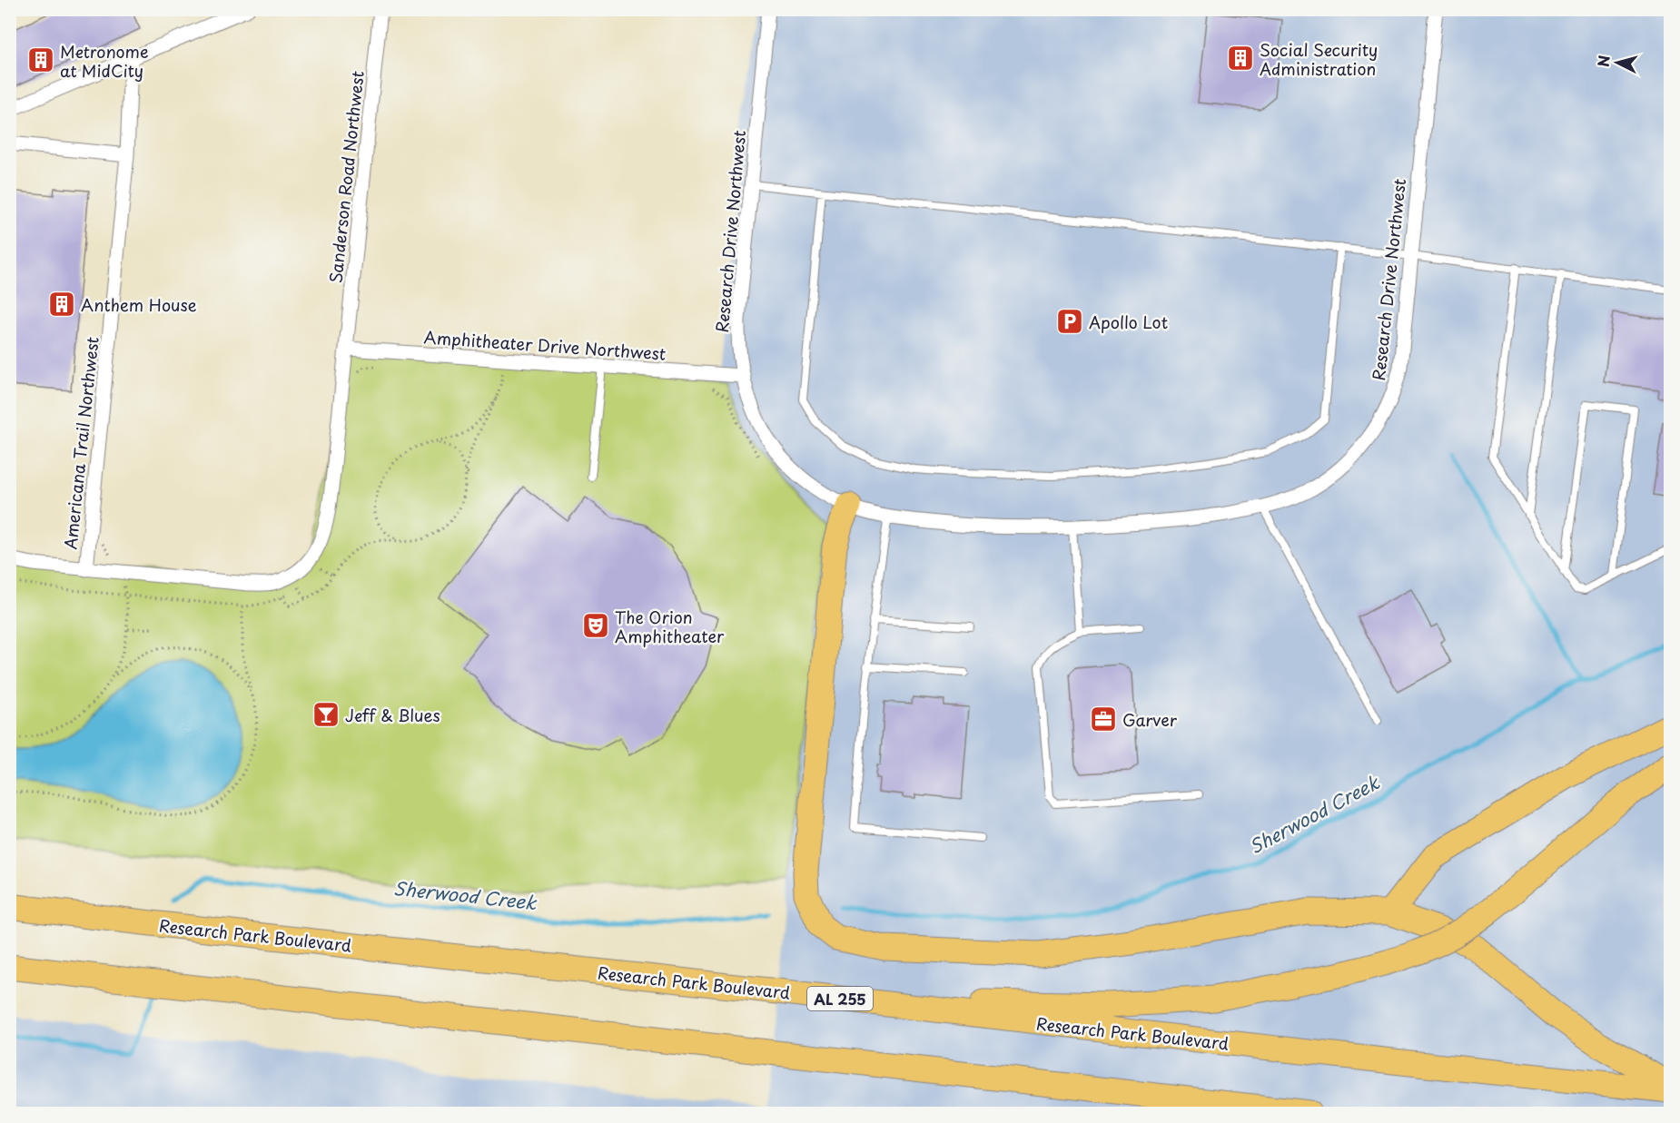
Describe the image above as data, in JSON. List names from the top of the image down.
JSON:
{
  "streets": {
    "highway": ["Research Park Boulevard", "AL 255"],
    "street": [
      "Sanderson Road Northwest",
      "Research Drive Northwest",
      "Amphitheater Drive Northwest",
      "Americana Trail Northwest"
    ]
  },
  "crossings": [
    ["Sanderson Road Northwest", "Amphitheater Drive Northwest"],
    ["Sanderson Road Northwest", "Americana Trail Northwest"],
    ["Research Drive Northwest", "Amphitheater Drive Northwest"]
  ],
  "water": ["Sherwood Creek"],
  "places": {
    "building": ["Social Security Administration", "Metronome at MidCity", "Anthem House"],
    "parking": ["Apollo Lot"],
    "theatre": ["The Orion Amphitheater"],
    "bar": ["Jeff & Blues"],
    "office": ["Garver"]
  },
  "north": "left"
}
